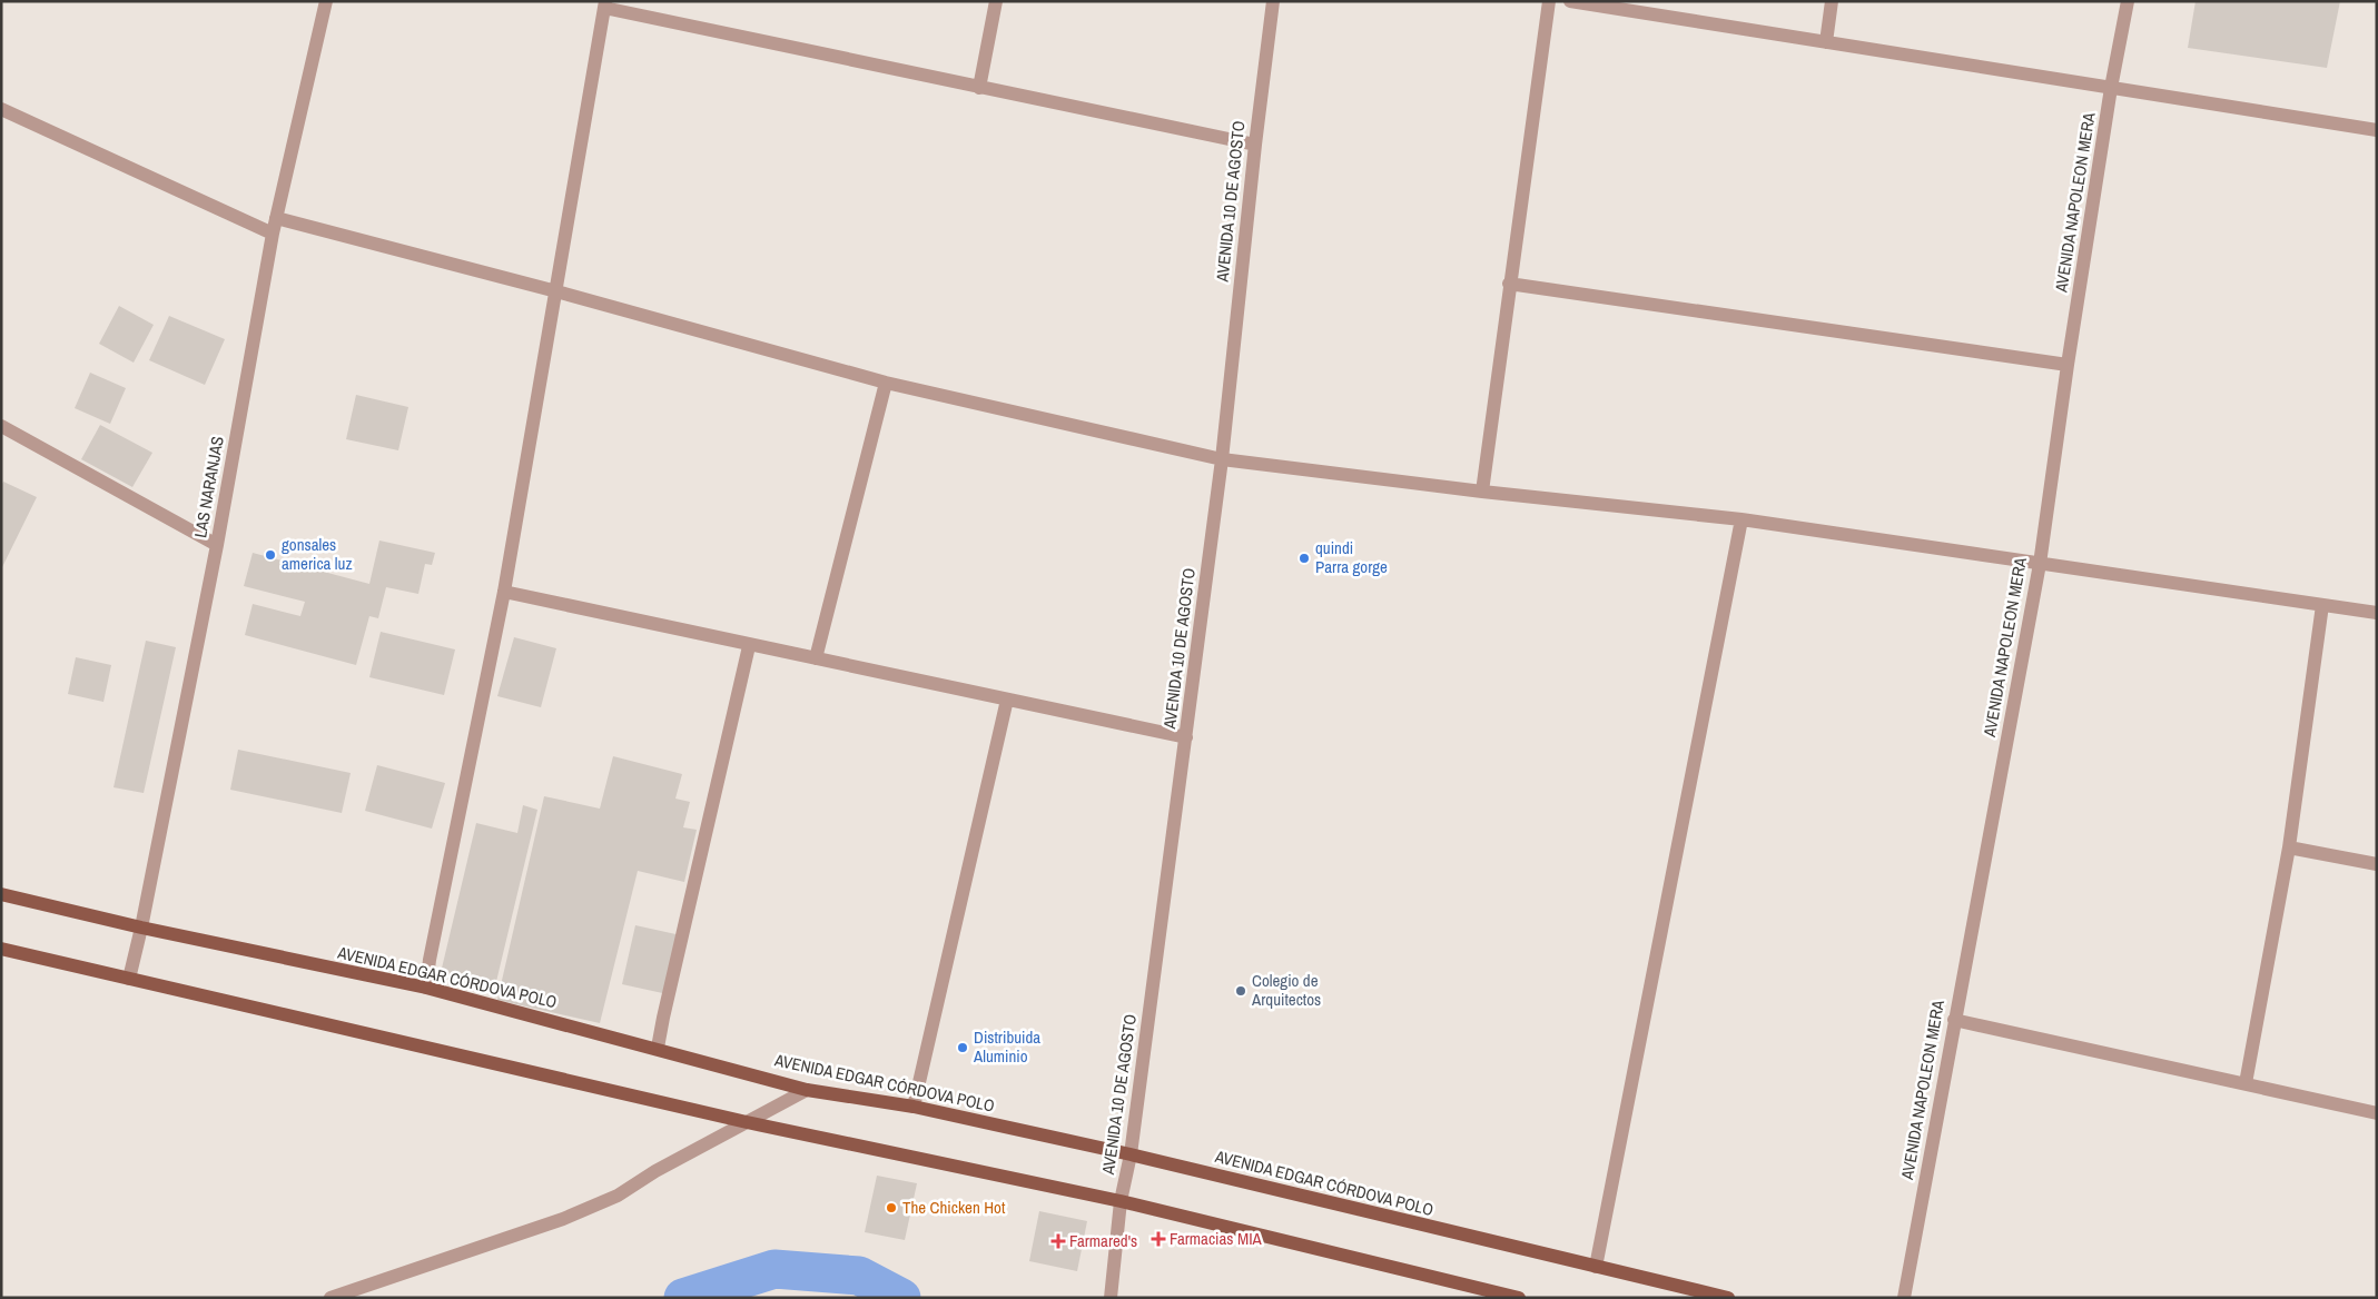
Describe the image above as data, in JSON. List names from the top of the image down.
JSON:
{
  "streets": {
    "main road": ["AVENIDA EDGAR CÓRDOVA POLO"],
    "street": ["AVENIDA 10 DE AGOSTO", "AVENIDA NAPOLEON MERA", "LAS NARANJAS"]
  },
  "crossings": [
    ["AVENIDA 10 DE AGOSTO", "AVENIDA EDGAR CÓRDOVA POLO"],
    ["LAS NARANJAS", "AVENIDA EDGAR CÓRDOVA POLO"]
  ],
  "places": {
    "other": [
      "gonsales america luz",
      "quindi Parra gorge",
      "Colegio de Arquitectos",
      "Distribuida Aluminio",
      "The Chicken Hot"
    ],
    "health": ["Farmacias MIA", "Farmared's"]
  }
}
